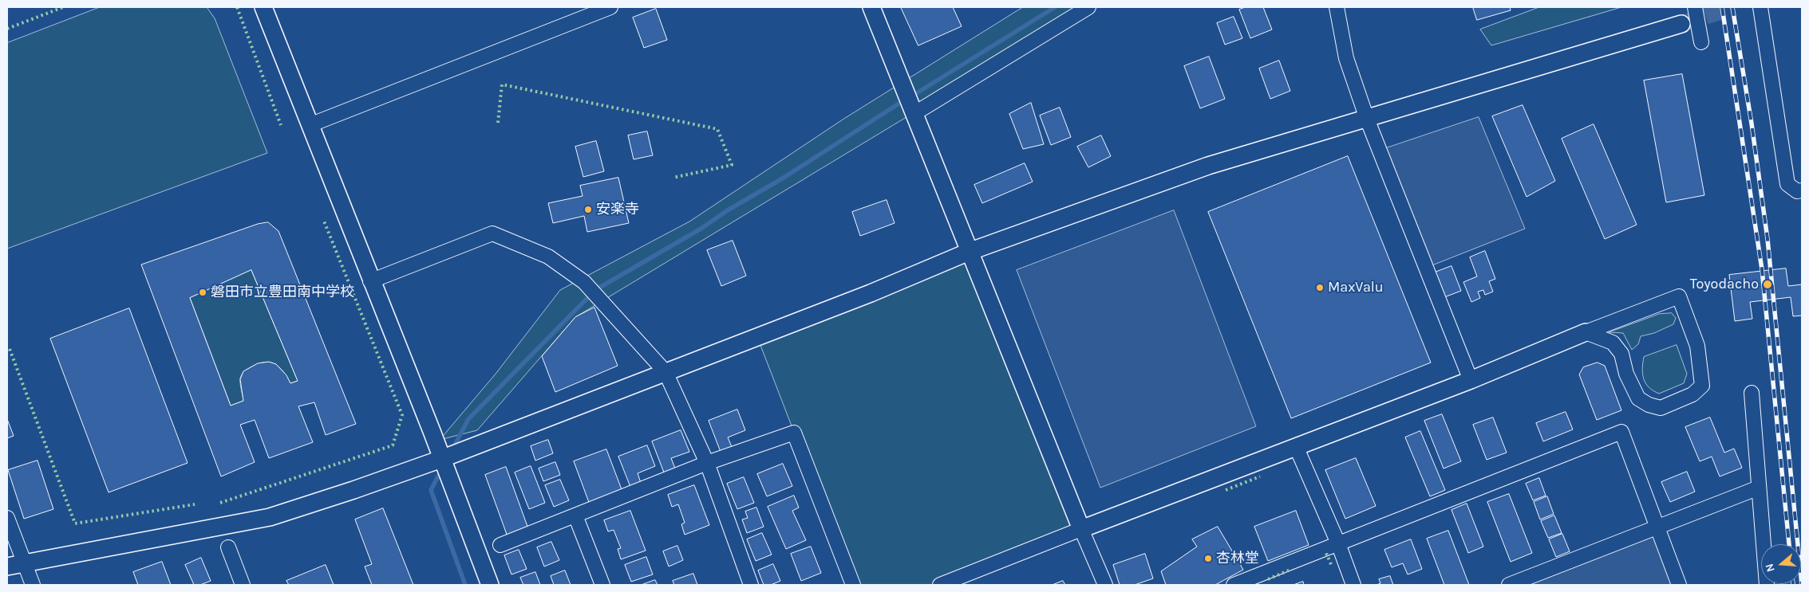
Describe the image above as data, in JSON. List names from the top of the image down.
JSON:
{
  "places": [
    "安楽寺",
    "Toyodacho",
    "MaxValu",
    "磐田市立豊田南中学校",
    "杏林堂"
  ],
  "north": "left"
}
